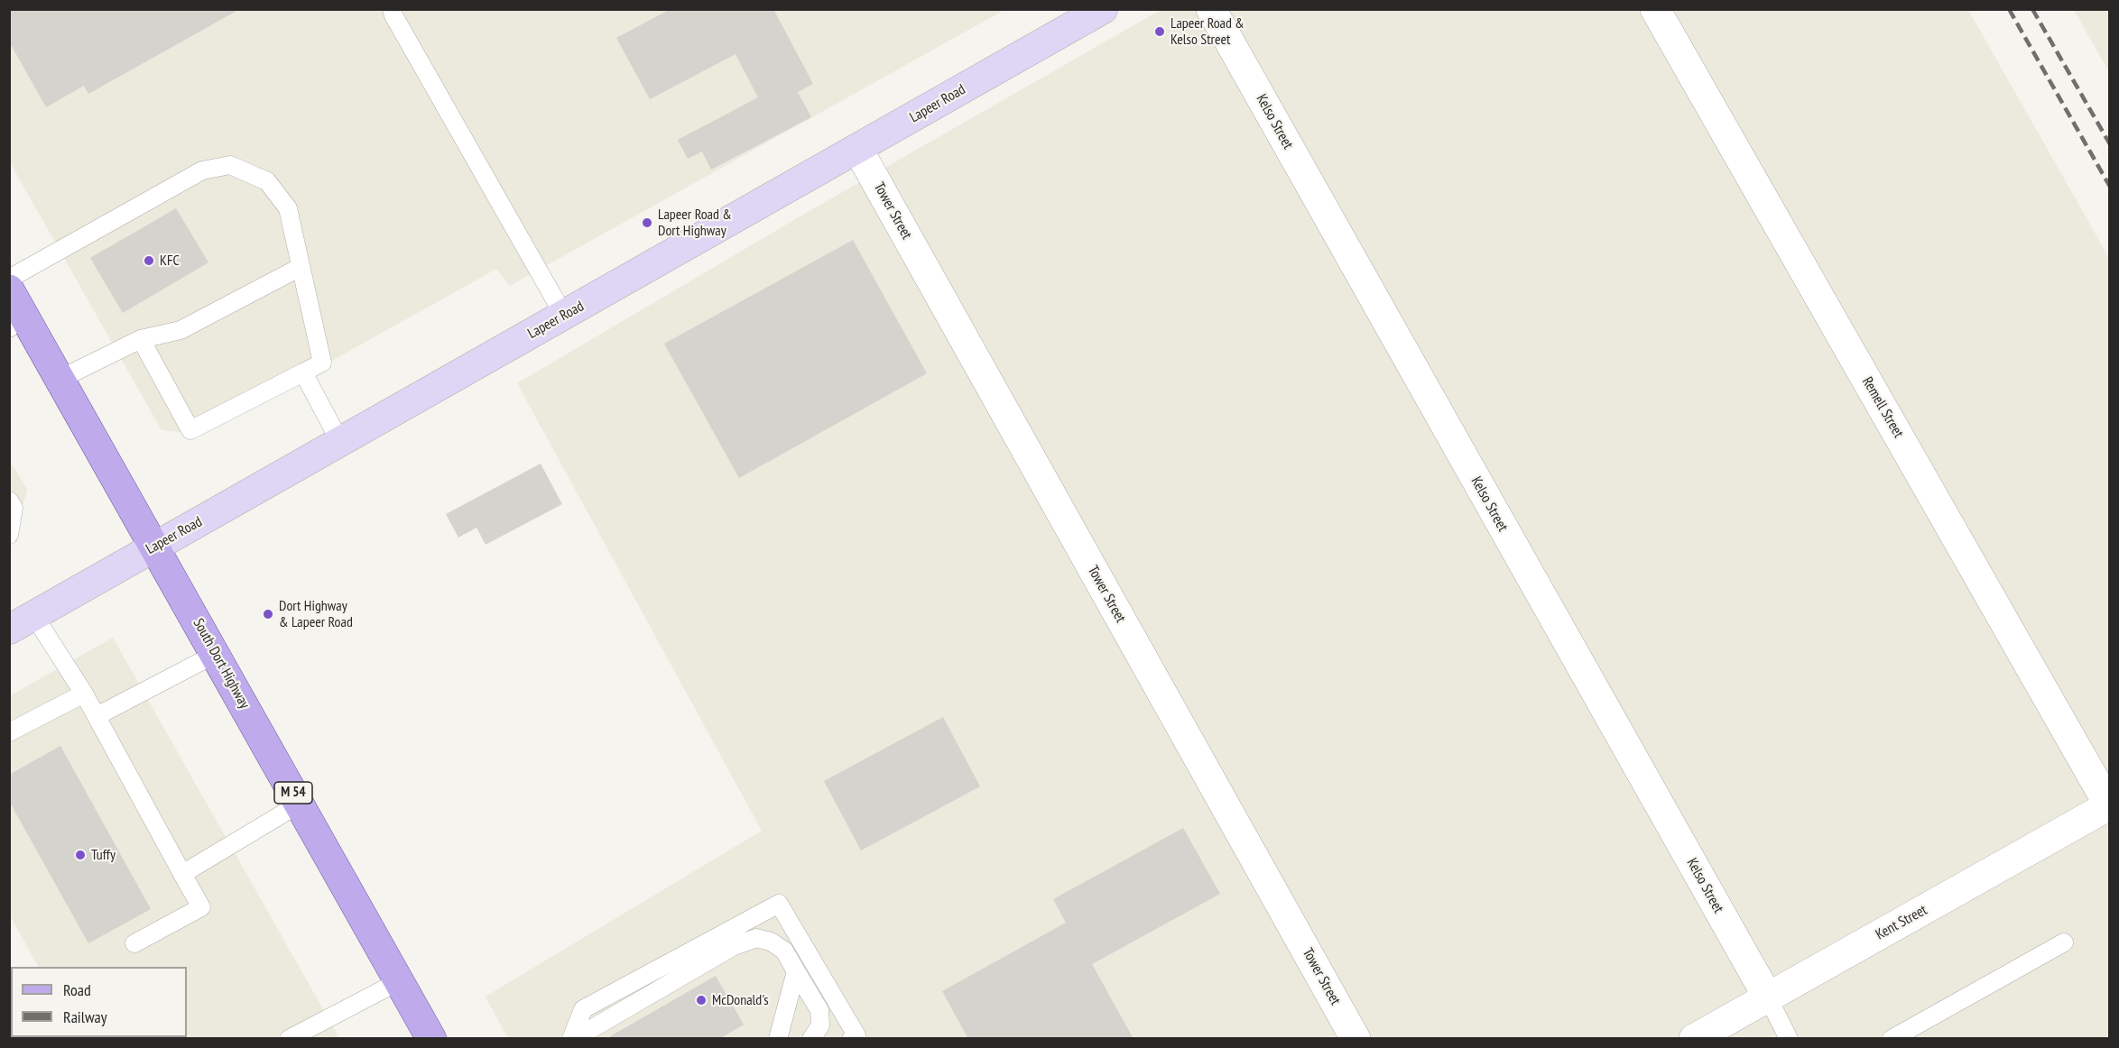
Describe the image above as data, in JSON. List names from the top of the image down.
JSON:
{
  "streets": {
    "main road": ["Lapeer Road", "South Dort Highway", "M 54"],
    "street": [
      "Kelso Street",
      "Tower Street",
      "Remell Street",
      "Kent Street"
    ]
  },
  "crossings": [
    ["Lapeer Road", "Tower Street"],
    ["Lapeer Road", "South Dort Highway"],
    ["Kelso Street", "Kent Street"],
    ["Remell Street", "Kent Street"]
  ],
  "places": [
    "Lapeer Road & Kelso Street",
    "Lapeer Road & Dort Highway",
    "KFC",
    "Dort Highway & Lapeer Road",
    "Tuffy",
    "McDonald's"
  ],
  "legend": ["Road", "Railway"]
}
